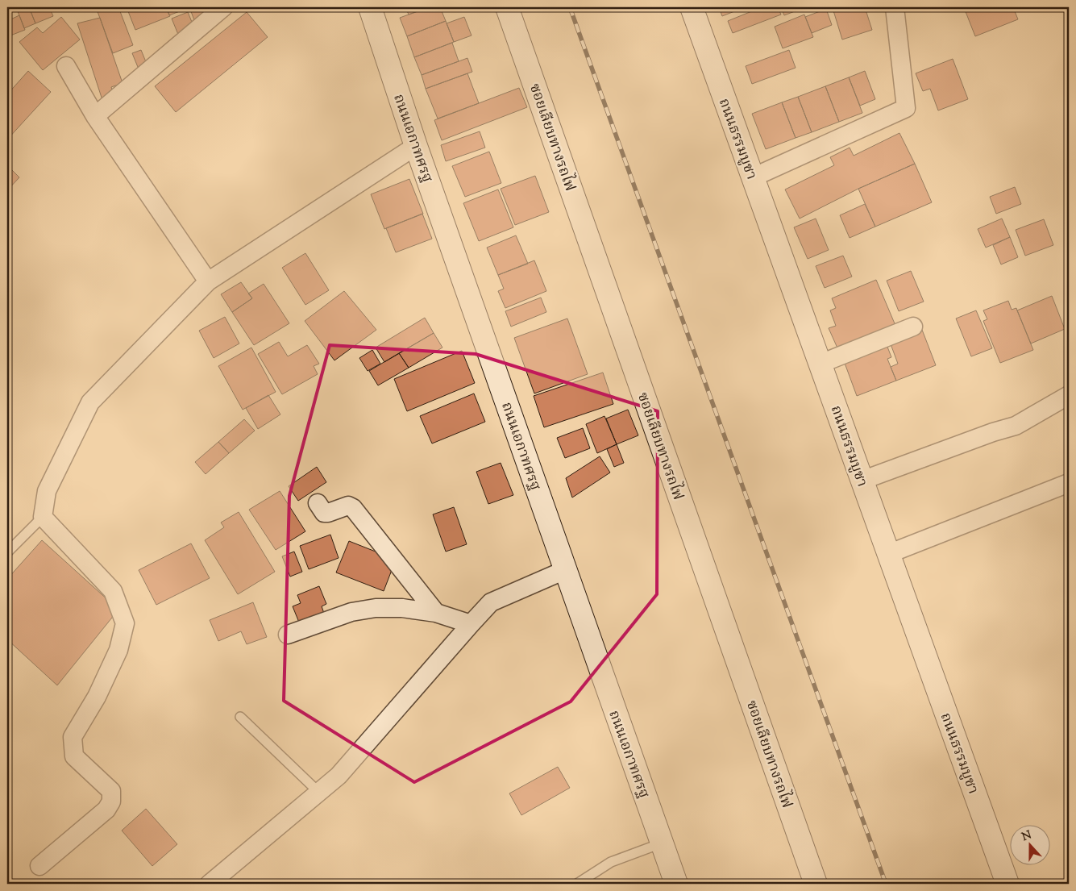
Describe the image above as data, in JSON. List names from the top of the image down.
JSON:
{
  "streets": {
    "main road": ["ซอยเลียบทางรถไฟ", "ถนนเอกาทศรฐ", "ถนนธรรมบูชา"]
  },
  "north": "top"
}
